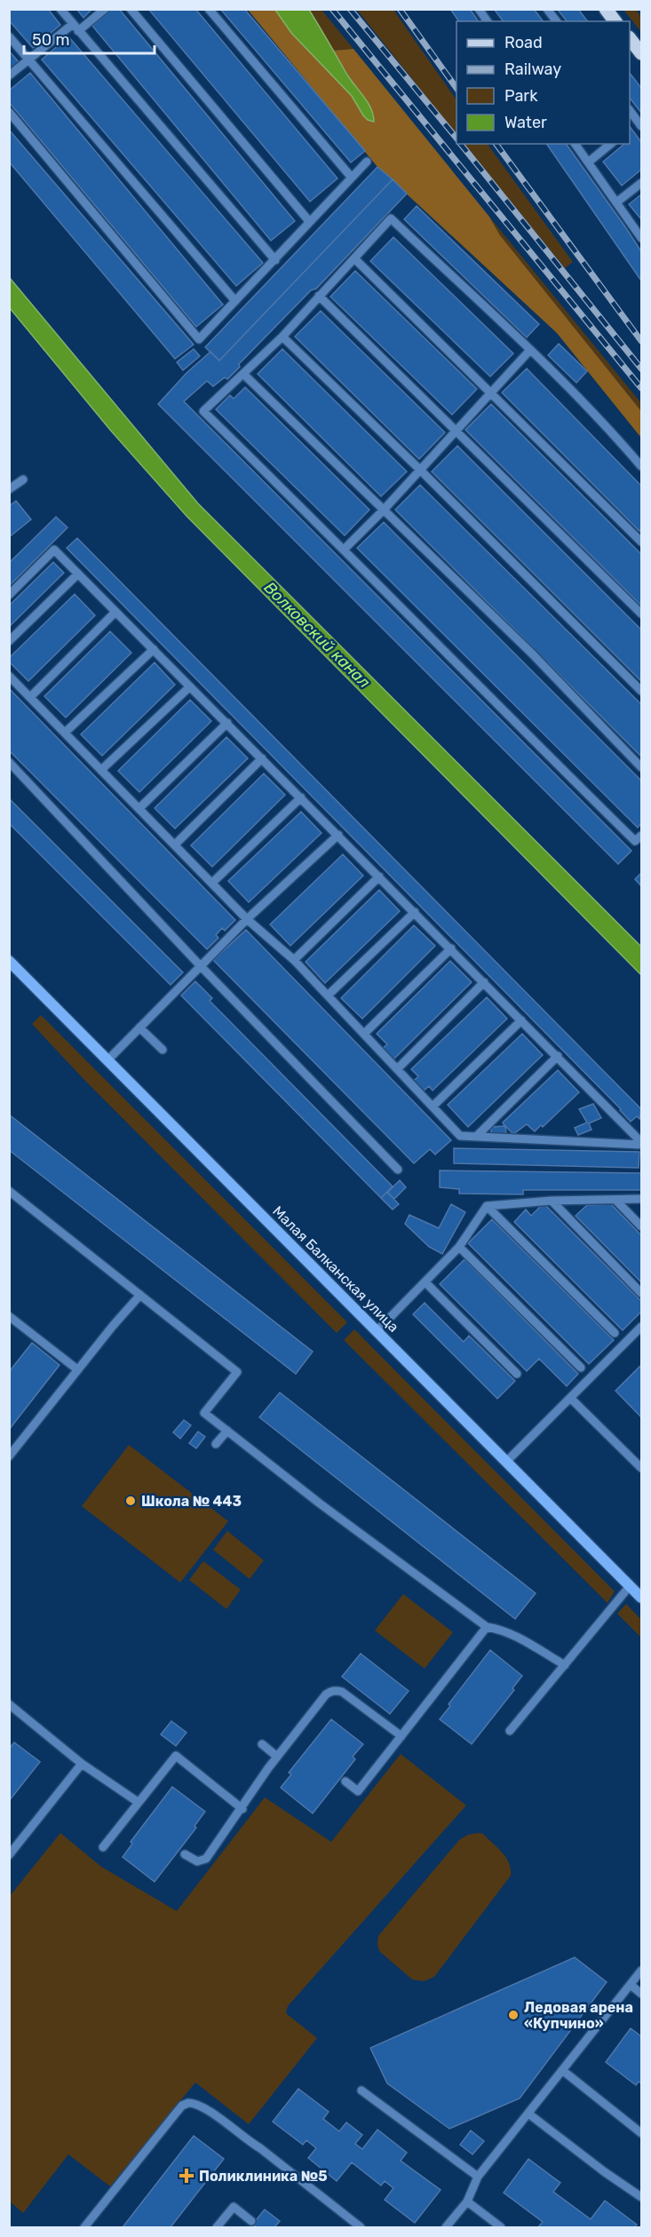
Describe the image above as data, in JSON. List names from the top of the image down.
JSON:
{
  "streets": {
    "street": ["Малая Балканская улица"]
  },
  "water": ["Волковский канал"],
  "places": {
    "other": ["Школа № 443", "Ледовая арена «Купчино»"],
    "health": ["Поликлиника №5"]
  },
  "legend": [
    "Road",
    "Railway",
    "Park",
    "Water"
  ],
  "scale_bar": "50 m"
}
